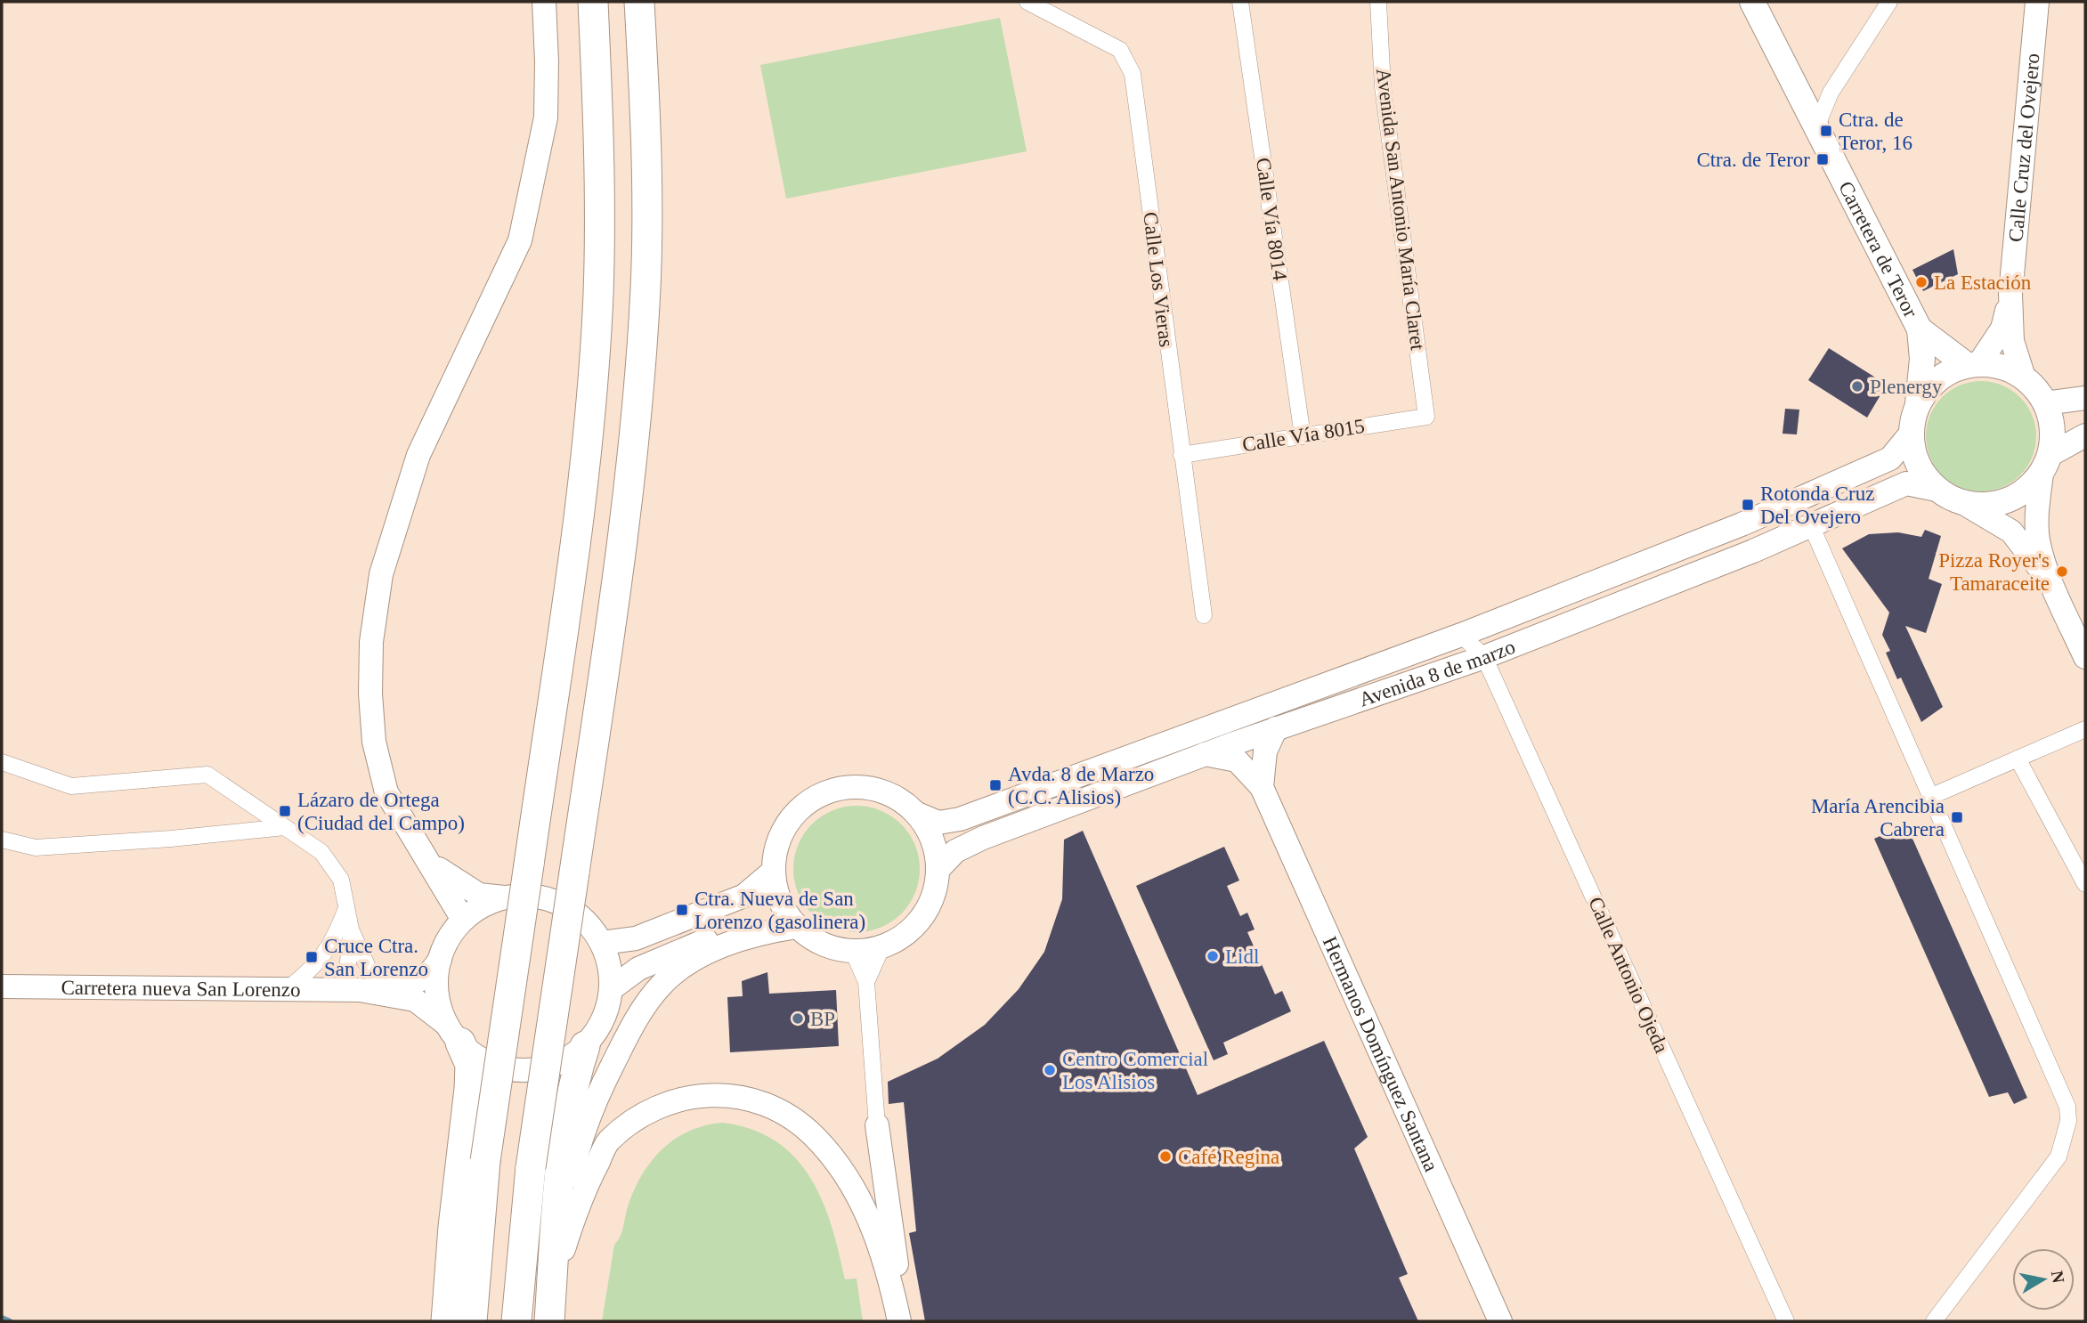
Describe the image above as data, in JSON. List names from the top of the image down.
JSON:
{
  "streets": {
    "main road": ["Carretera de Teror"],
    "street": [
      "Calle Cruz del Ovejero",
      "Avenida San Antonio María Claret",
      "Calle Vía 8014",
      "Calle Los Vieras",
      "Calle Vía 8015",
      "Avenida 8 de marzo",
      "Calle Antonio Ojeda",
      "Carretera nueva San Lorenzo",
      "Hermanos Domínguez Santana"
    ]
  },
  "crossings": [
    ["Avenida San Antonio María Claret", "Calle Vía 8015"],
    ["Calle Vía 8014", "Calle Vía 8015"],
    ["Carretera de Teror", "Avenida 8 de marzo"],
    ["Calle Los Vieras", "Calle Vía 8015"],
    ["Avenida 8 de marzo", "Calle Antonio Ojeda"],
    ["Avenida 8 de marzo", "Hermanos Domínguez Santana"]
  ],
  "places": {
    "transit": [
      "Ctra. de Teror, 16",
      "Ctra. de Teror",
      "Rotonda Cruz Del Ovejero",
      "Avda. 8 de Marzo (C.C. Alisios)",
      "Lázaro de Ortega (Ciudad del Campo)",
      "María Arencibia Cabrera",
      "Ctra. Nueva de San Lorenzo (gasolinera)",
      "Cruce Ctra. San Lorenzo"
    ],
    "other": [
      "La Estación",
      "Plenergy",
      "Pizza Royer's Tamaraceite",
      "Lidl",
      "BP",
      "Centro Comercial Los Alisios",
      "Café Regina"
    ]
  },
  "north": "right"
}
